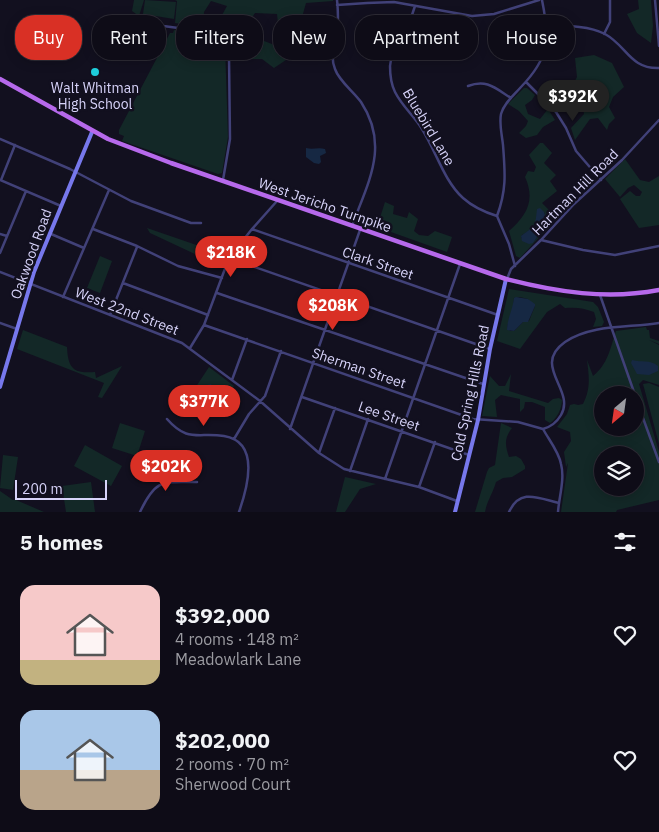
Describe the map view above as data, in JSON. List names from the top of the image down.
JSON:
{
  "streets": {
    "main road": ["West Jericho Turnpike", "Oakwood Road", "Cold Spring Hills Road"],
    "street": [
      "Bluebird Lane",
      "Hartman Hill Road",
      "Clark Street",
      "West 22nd Street",
      "Sherman Street",
      "Lee Street"
    ]
  },
  "crossings": [
    ["Hartman Hill Road", "West Jericho Turnpike"],
    ["Hartman Hill Road", "Cold Spring Hills Road"],
    ["West Jericho Turnpike", "Oakwood Road"],
    ["West Jericho Turnpike", "Cold Spring Hills Road"],
    ["Oakwood Road", "West 22nd Street"],
    ["Clark Street", "Cold Spring Hills Road"],
    ["West 22nd Street", "Cold Spring Hills Road"],
    ["Sherman Street", "Cold Spring Hills Road"],
    ["Cold Spring Hills Road", "Lee Street"]
  ],
  "places": ["Walt Whitman High School"],
  "scale_bar": "200 m",
  "north": "bottom left",
  "page": {
    "chip": [
      "Buy",
      "Rent",
      "Filters",
      "New",
      "Apartment",
      "House"
    ],
    "price": [
      "$392K",
      "$218K",
      "$208K",
      "$377K",
      "$202K"
    ],
    "scale": "200 m",
    "heading": "5 homes",
    "list": [
      {
        "name": "$392,000",
        "note": "4 rooms · 148 m² · Meadowlark Lane"
      },
      {
        "name": "$202,000",
        "note": "2 rooms · 70 m² · Sherwood Court"
      }
    ]
  }
}
